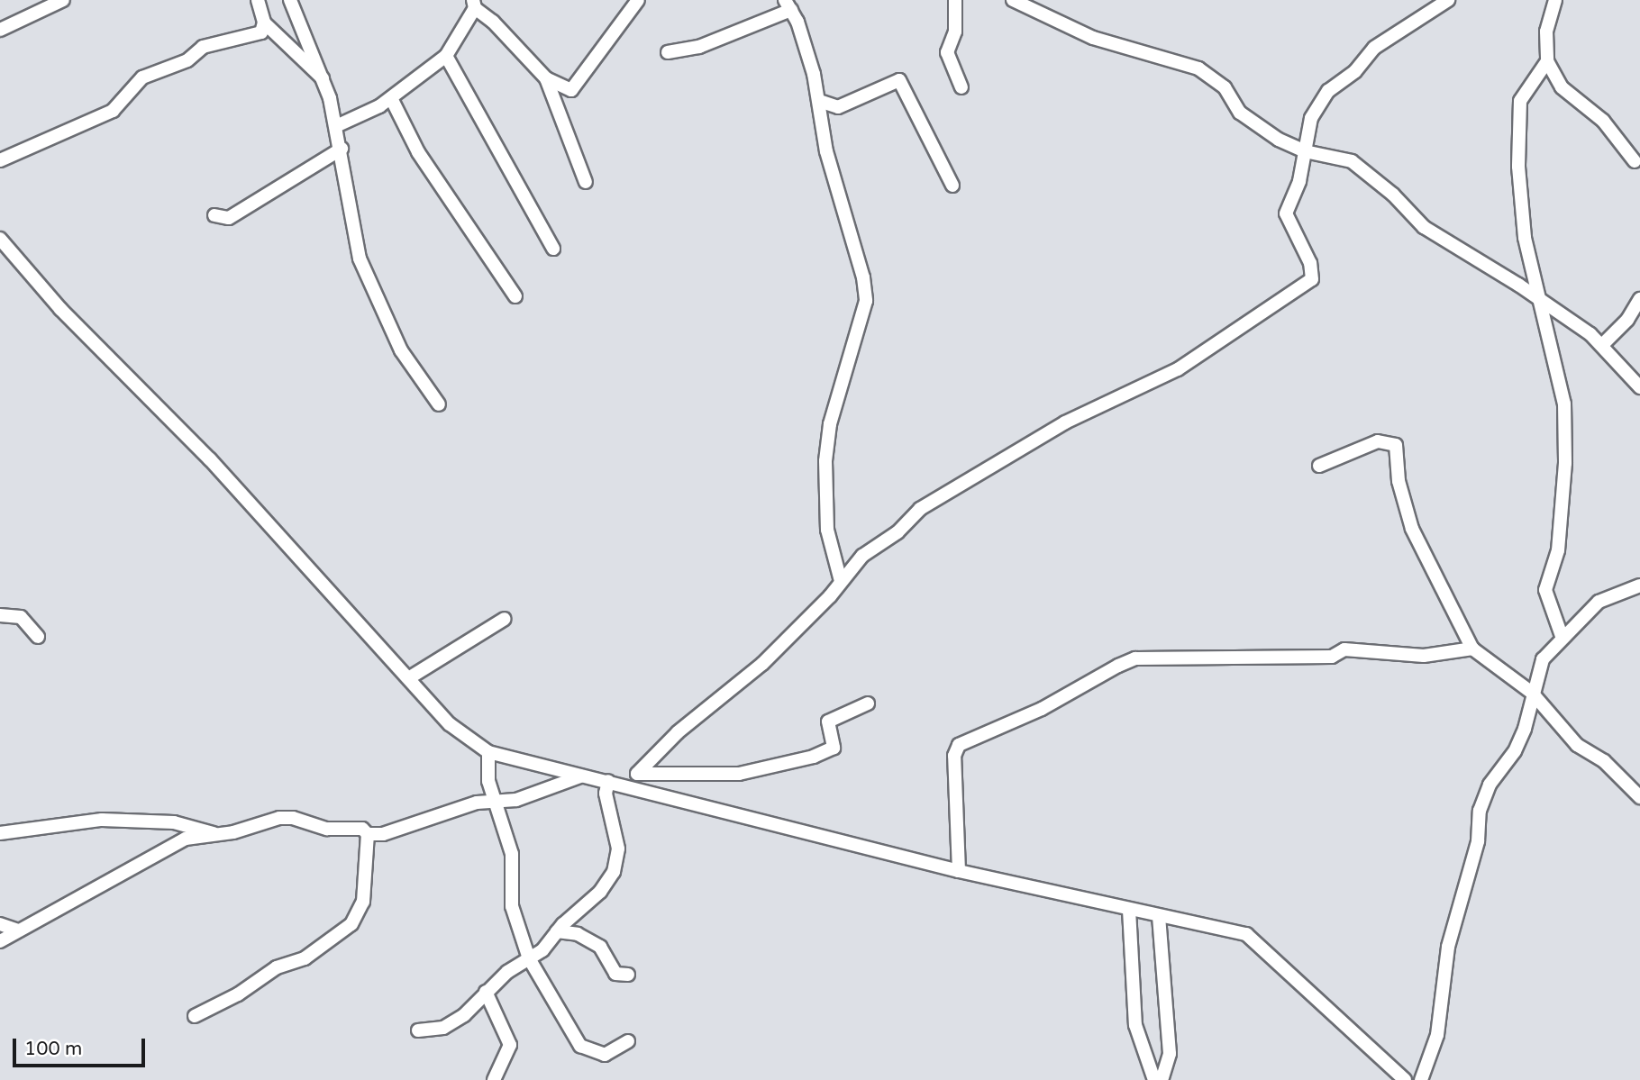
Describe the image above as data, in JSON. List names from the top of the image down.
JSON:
{
  "scale_bar": "100 m"
}
